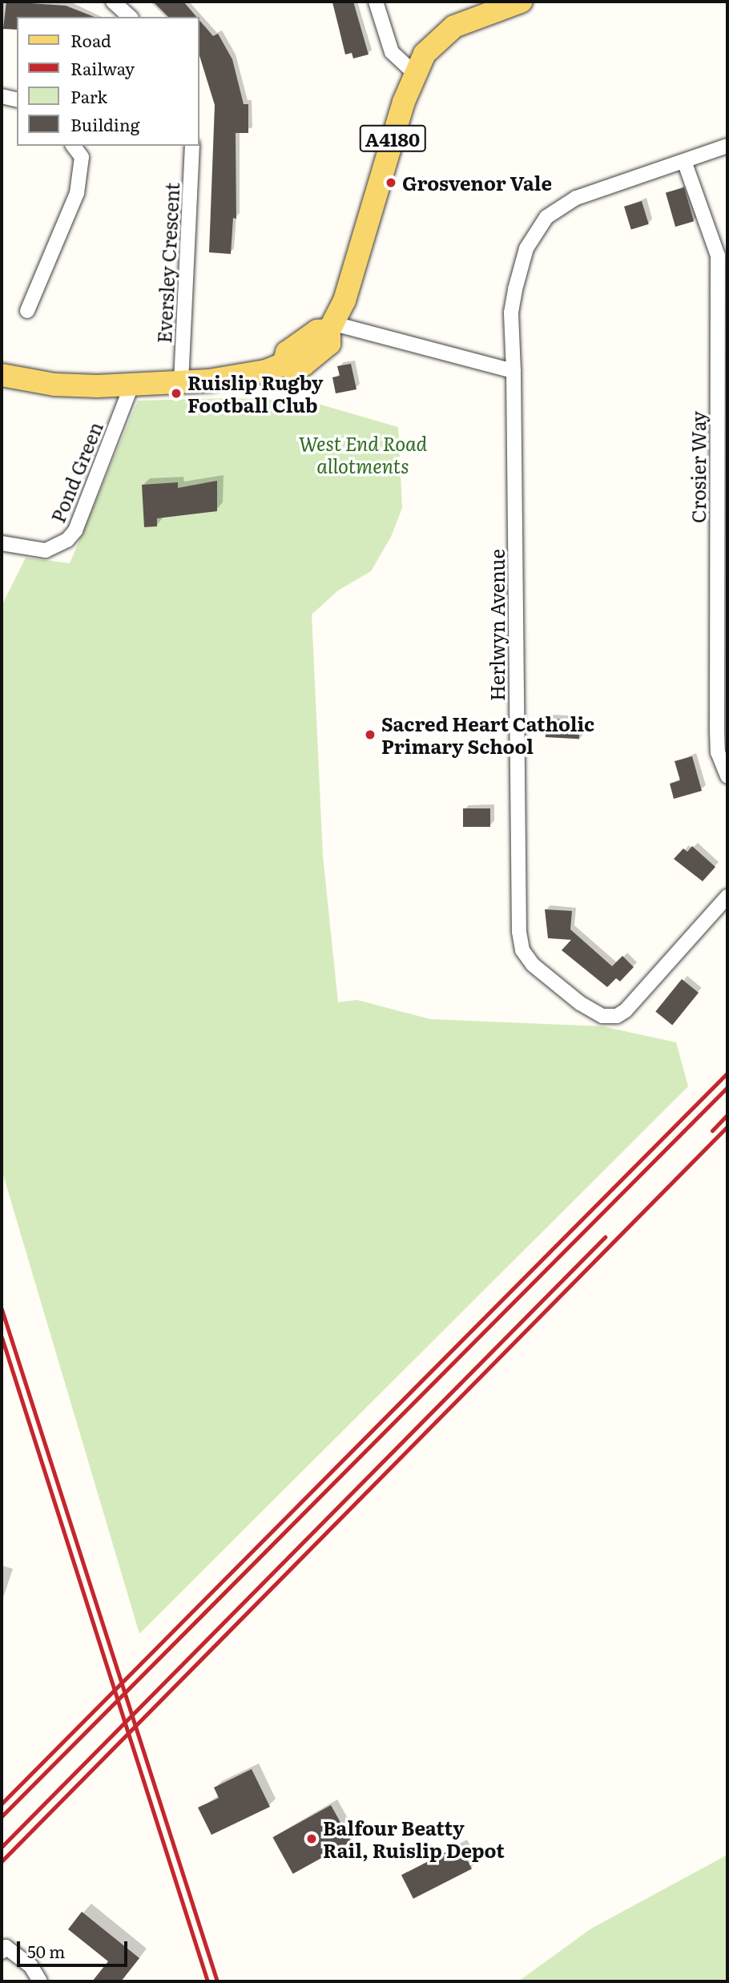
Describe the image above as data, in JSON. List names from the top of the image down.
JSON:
{
  "streets": {
    "main road": ["A4180"],
    "street": [
      "Eversley Crescent",
      "Crosier Way",
      "Pond Green",
      "Herlwyn Avenue"
    ]
  },
  "crossings": [
    ["Crosier Way", "Herlwyn Avenue"]
  ],
  "parks": ["West End Road allotments"],
  "places": [
    "Grosvenor Vale",
    "Ruislip Rugby Football Club",
    "Sacred Heart Catholic Primary School",
    "Balfour Beatty Rail, Ruislip Depot"
  ],
  "legend": [
    "Road",
    "Railway",
    "Park",
    "Building"
  ],
  "scale_bar": "50 m"
}
